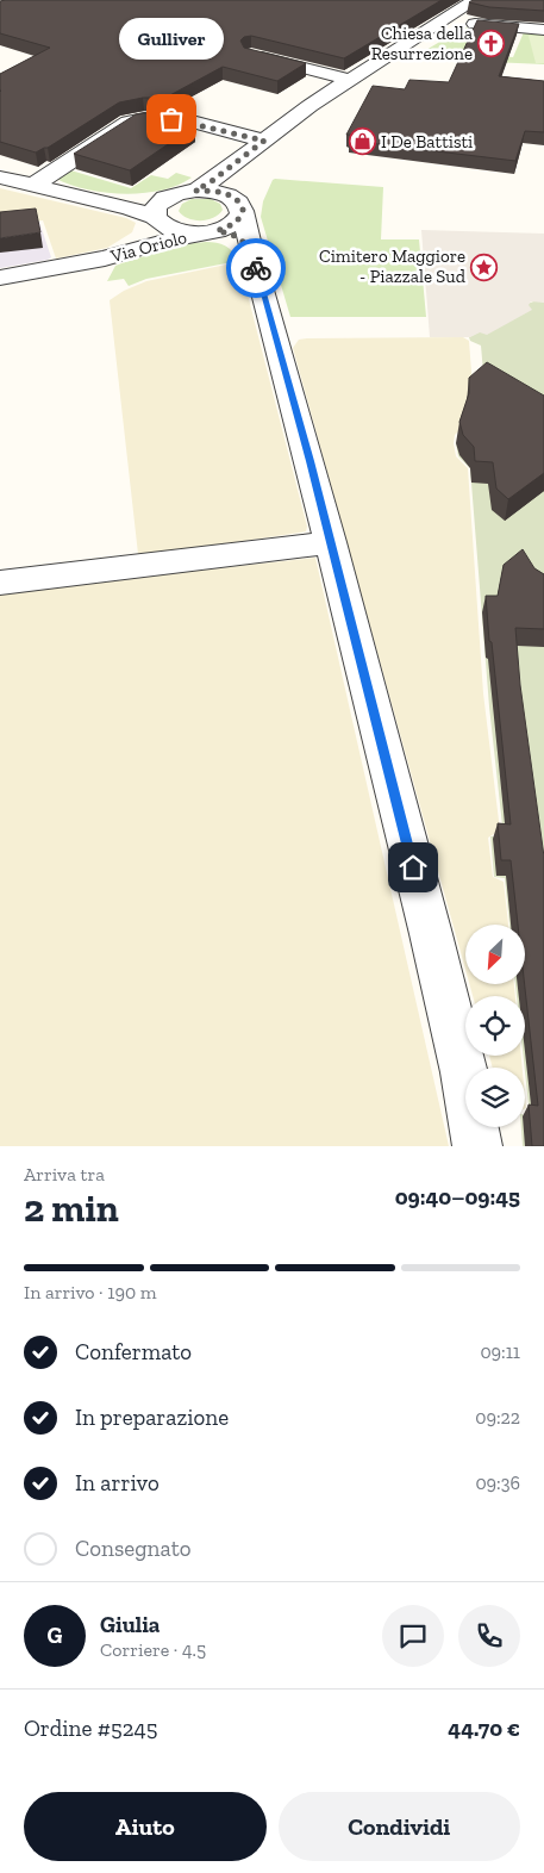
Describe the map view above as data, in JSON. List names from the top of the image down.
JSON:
{
  "streets": {
    "street": ["Via Oriolo"]
  },
  "places": {
    "church": ["Chiesa della Resurrezione"],
    "other": ["Gulliver"],
    "shop": ["I De Battisti"],
    "place": ["Cimitero Maggiore - Piazzale Sud"]
  },
  "north": "bottom left",
  "page": {
    "bubble": "Gulliver",
    "heading": ["2 min", "Arriva tra", "09:40–09:45"],
    "panel": [
      "Giulia",
      "Corriere · 4.5",
      "Ordine #5245",
      "44.70 €"
    ],
    "bar": "In arrivo · 190 m",
    "list": [
      ["Confermato", "09:11"],
      ["In preparazione", "09:22"],
      ["In arrivo", "09:36"],
      "Consegnato"
    ],
    "round": "G",
    "buttons": ["Aiuto", "Condividi"]
  }
}
